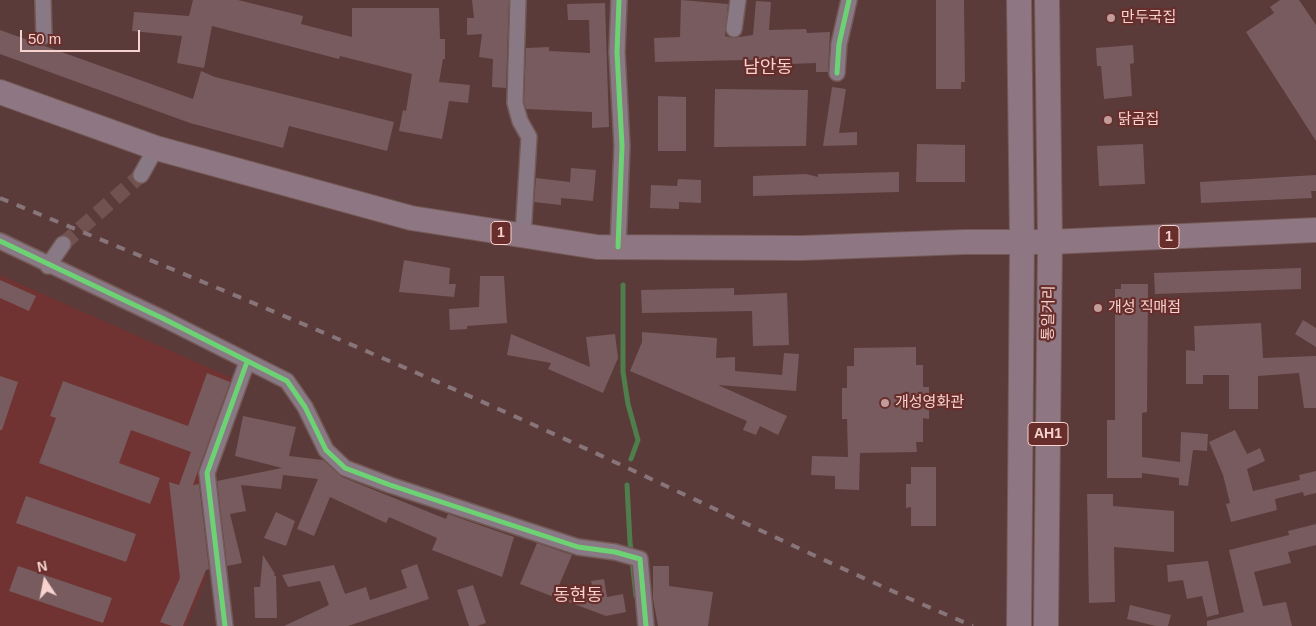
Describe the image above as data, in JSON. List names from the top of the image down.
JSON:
{
  "streets": {
    "main road": ["1", "통일거리", "AH1"]
  },
  "crossings": [
    ["1", "통일거리"]
  ],
  "districts": ["남안동", "동현동"],
  "places": [
    "만두국집",
    "닭곰집",
    "개성 직매점",
    "개성영화관"
  ],
  "scale_bar": "50 m",
  "north": "top"
}
